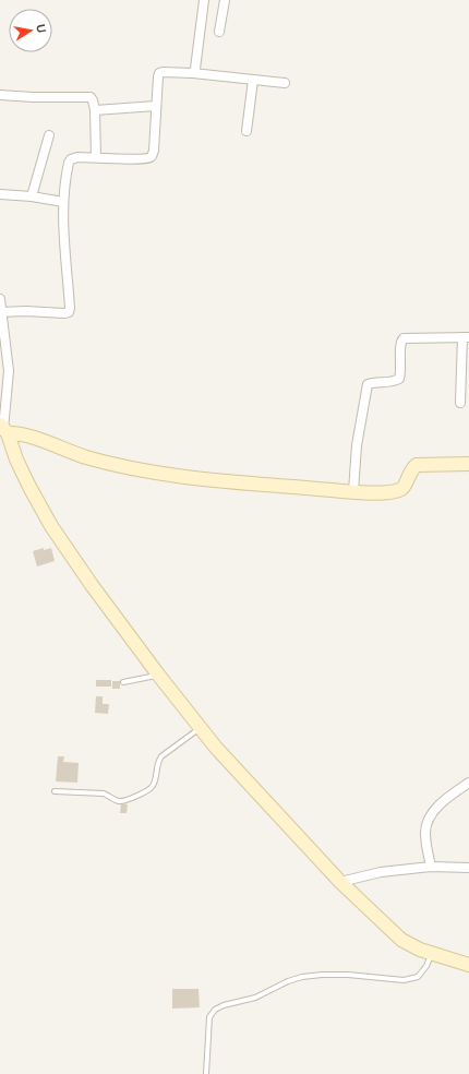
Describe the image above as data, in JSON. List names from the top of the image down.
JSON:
{
  "north": "right"
}
